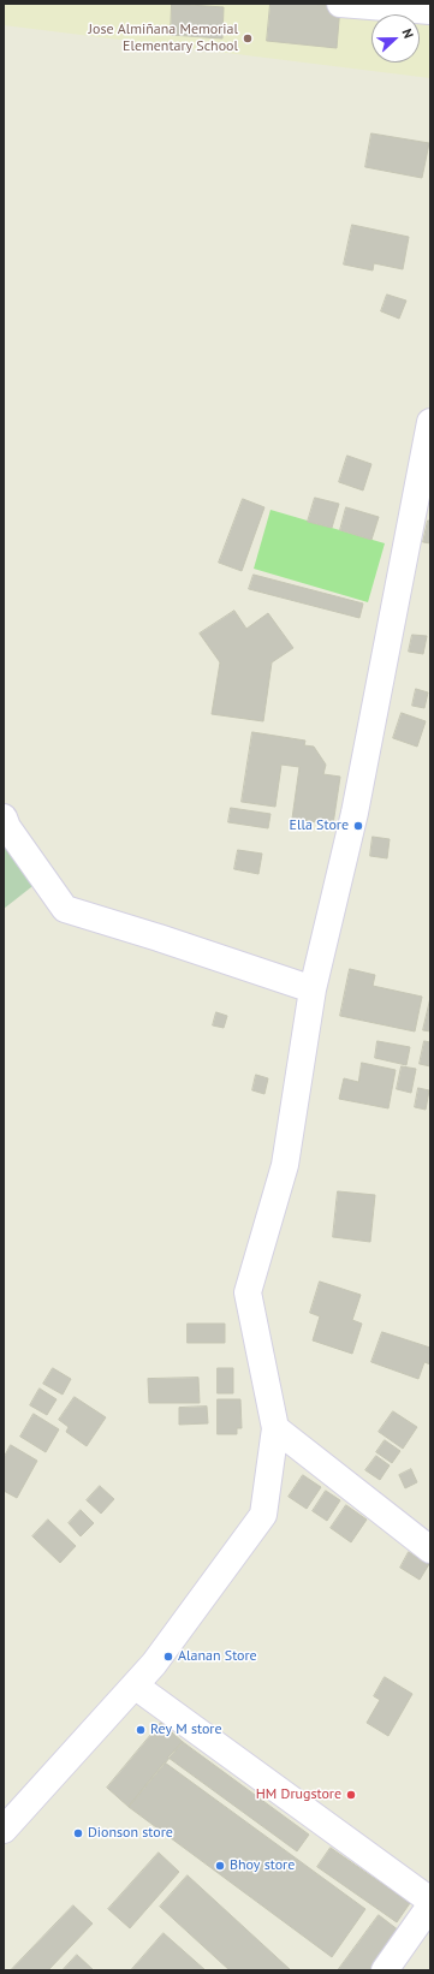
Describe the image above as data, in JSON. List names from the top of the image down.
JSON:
{
  "places": [
    "Jose Almiñana Memorial Elementary School",
    "Ella Store",
    "Alanan Store",
    "Rey M store",
    "HM Drugstore",
    "Dionson store",
    "Bhoy store"
  ],
  "north": "right"
}
